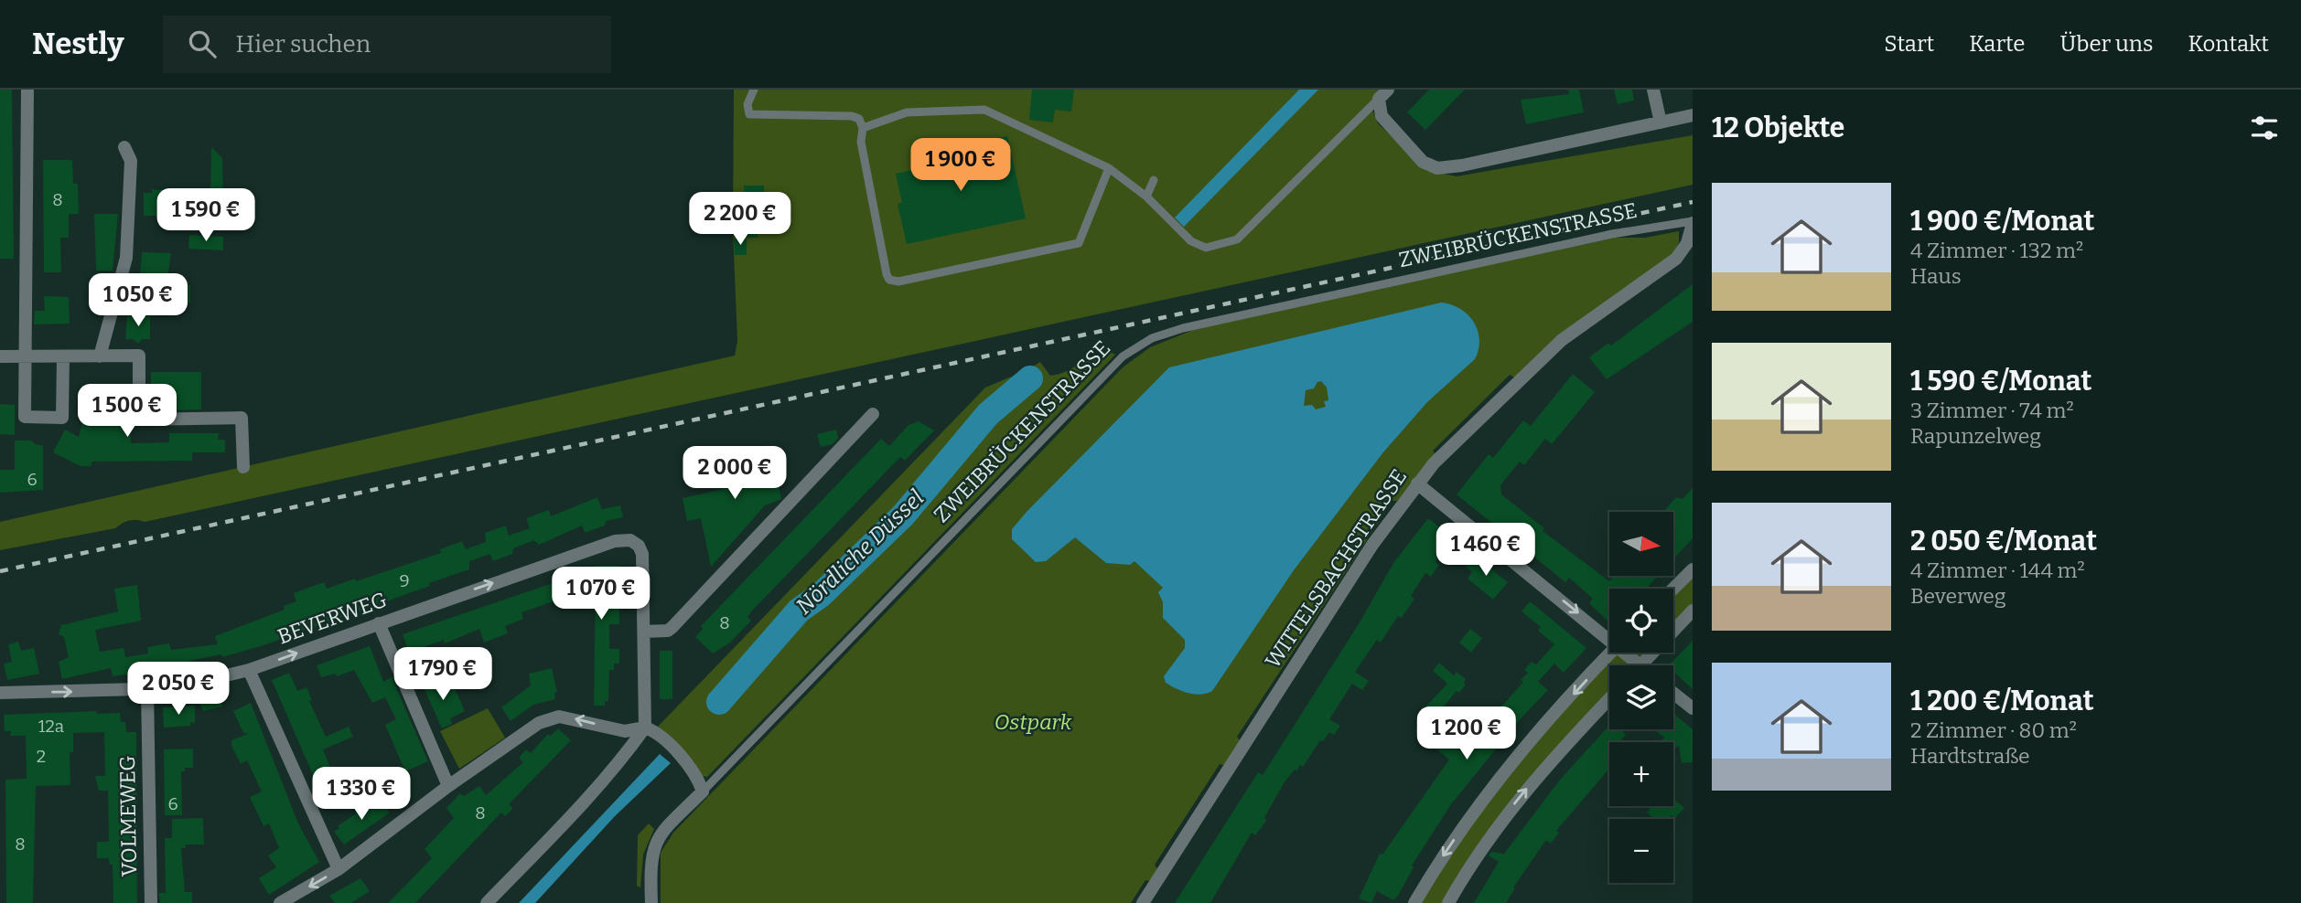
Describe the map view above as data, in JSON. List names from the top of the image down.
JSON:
{
  "streets": {
    "street": ["WITTELSBACHSTRASSE", "BEVERWEG", "VOLMEWEG"],
    "lane": ["ZWEIBRÜCKENSTRASSE"]
  },
  "crossings": [
    ["ZWEIBRÜCKENSTRASSE", "WITTELSBACHSTRASSE"],
    ["BEVERWEG", "VOLMEWEG"]
  ],
  "one_way": ["BEVERWEG"],
  "water": ["Nördliche Düssel"],
  "parks": ["Ostpark"],
  "house_numbers": [
    "8",
    "6",
    "9",
    "8",
    "12a",
    "2",
    "6",
    "8",
    "8"
  ],
  "north": "right",
  "page": {
    "header": "Nestly",
    "search": "Hier suchen",
    "nav": [
      "Start",
      "Karte",
      "Über uns",
      "Kontakt"
    ],
    "heading": "12 Objekte",
    "price": [
      "1 900 €",
      "1 590 €",
      "2 200 €",
      "1 050 €",
      "1 500 €",
      "2 000 €",
      "1 460 €",
      "1 070 €",
      "1 790 €",
      "2 050 €",
      "1 200 €",
      "1 330 €"
    ],
    "list": [
      {
        "name": "1 900 €/Monat",
        "note": "4 Zimmer · 132 m² · Haus"
      },
      {
        "name": "1 590 €/Monat",
        "note": "3 Zimmer · 74 m² · Rapunzelweg"
      },
      {
        "name": "2 050 €/Monat",
        "note": "4 Zimmer · 144 m² · Beverweg"
      },
      {
        "name": "1 200 €/Monat",
        "note": "2 Zimmer · 80 m² · Hardtstraße"
      }
    ],
    "map_buttons": ["+", "−"]
  }
}
